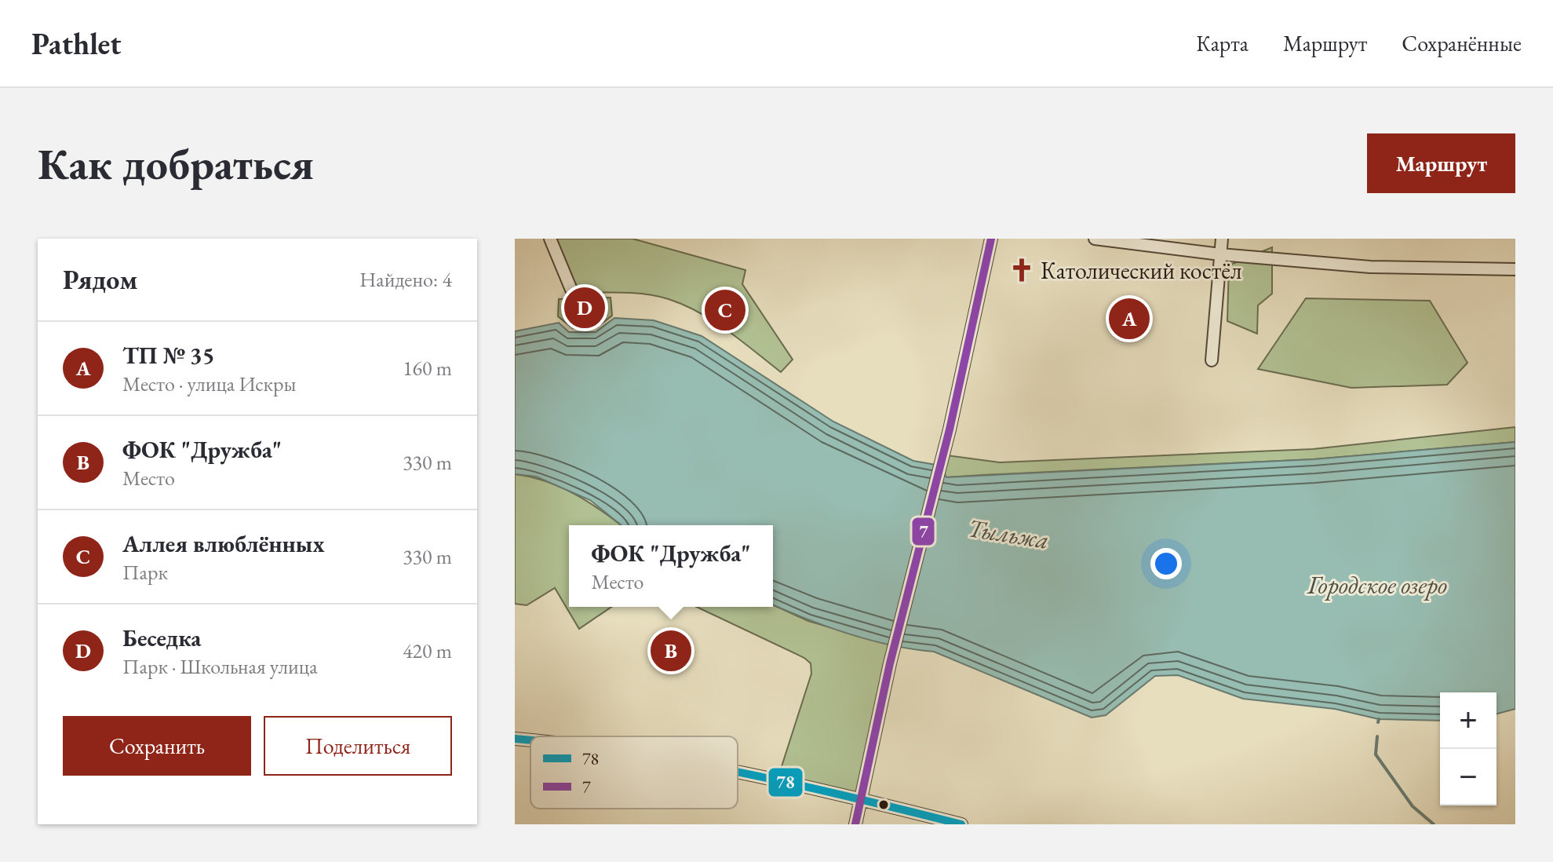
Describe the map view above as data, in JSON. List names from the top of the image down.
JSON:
{
  "water": ["Тыльжа", "Городское озеро"],
  "places": {
    "church": ["Католический костёл"]
  },
  "lines": ["transit line 7", "transit line 78"],
  "legend": ["78", "7"],
  "page": {
    "header": "Pathlet",
    "nav": ["Карта", "Маршрут", "Сохранённые"],
    "buttons": [
      "Маршрут",
      ["Сохранить", "Поделиться"]
    ],
    "title": "Как добраться",
    "heading": ["Рядом", "Найдено: 4"],
    "pins": [
      "D",
      "C",
      "A",
      "B"
    ],
    "list": [
      {
        "mark": "A",
        "name": "ТП № 35",
        "note": "Место · улица Искры",
        "value": "160 m"
      },
      {
        "mark": "B",
        "name": "ФОК \"Дружба\"",
        "note": "Место",
        "value": "330 m"
      },
      {
        "mark": "C",
        "name": "Аллея влюблённых",
        "note": "Парк",
        "value": "330 m"
      },
      {
        "mark": "D",
        "name": "Беседка",
        "note": "Парк · Школьная улица",
        "value": "420 m"
      }
    ],
    "popup": ["ФОК \"Дружба\"", "Место"],
    "map_buttons": ["+", "−"]
  }
}
